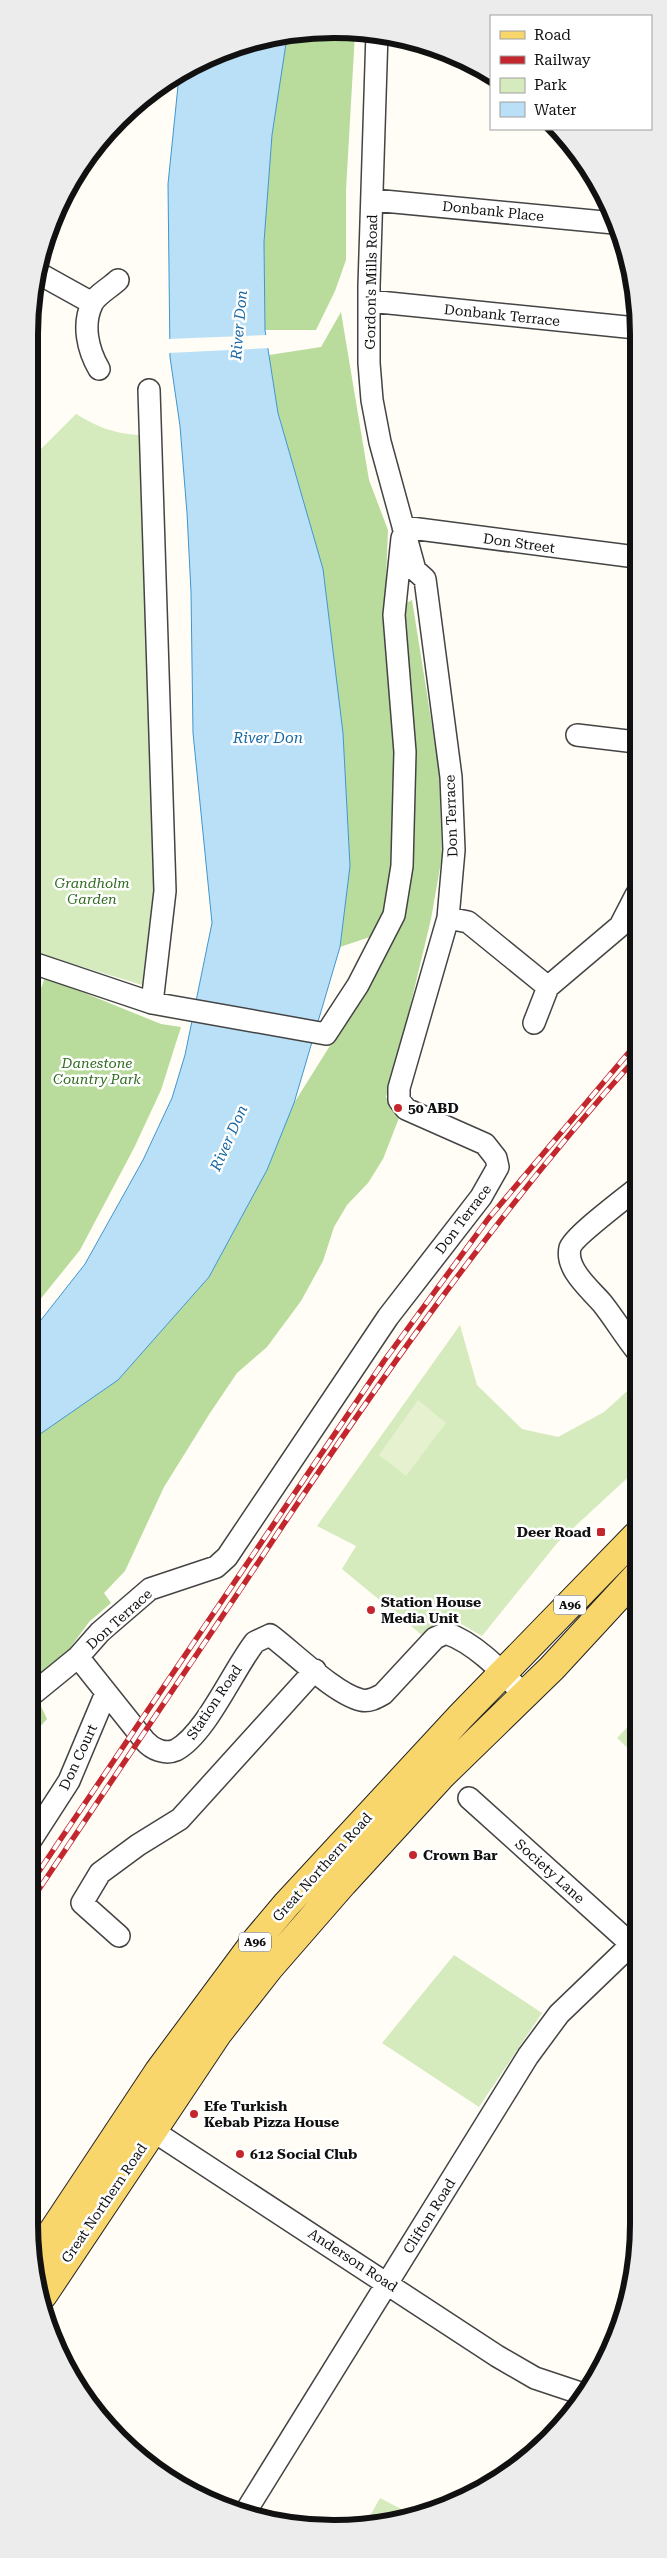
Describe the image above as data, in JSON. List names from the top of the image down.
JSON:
{
  "streets": {
    "main road": ["A96", "Great Northern Road"],
    "street": [
      "Donbank Place",
      "Gordon's Mills Road",
      "Donbank Terrace",
      "Don Street",
      "Don Terrace",
      "Station Road",
      "Don Court",
      "Society Lane",
      "Clifton Road",
      "Anderson Road"
    ]
  },
  "crossings": [
    ["Donbank Place", "Gordon's Mills Road"],
    ["Gordon's Mills Road", "Donbank Terrace"],
    ["Gordon's Mills Road", "Don Street"],
    ["Gordon's Mills Road", "Don Terrace"],
    ["Don Street", "Don Terrace"],
    ["Don Terrace", "Station Road"],
    ["Station Road", "Don Court"],
    ["Station Road", "Great Northern Road"],
    ["Great Northern Road", "Anderson Road"],
    ["Clifton Road", "Anderson Road"]
  ],
  "water": ["River Don"],
  "parks": ["Grandholm Garden", "Danestone Country Park"],
  "places": {
    "other": [
      "50 ABD",
      "Station House Media Unit",
      "Crown Bar",
      "Efe Turkish Kebab Pizza House",
      "612 Social Club"
    ],
    "transit": ["Deer Road"]
  },
  "legend": [
    "Road",
    "Railway",
    "Park",
    "Water"
  ]
}
